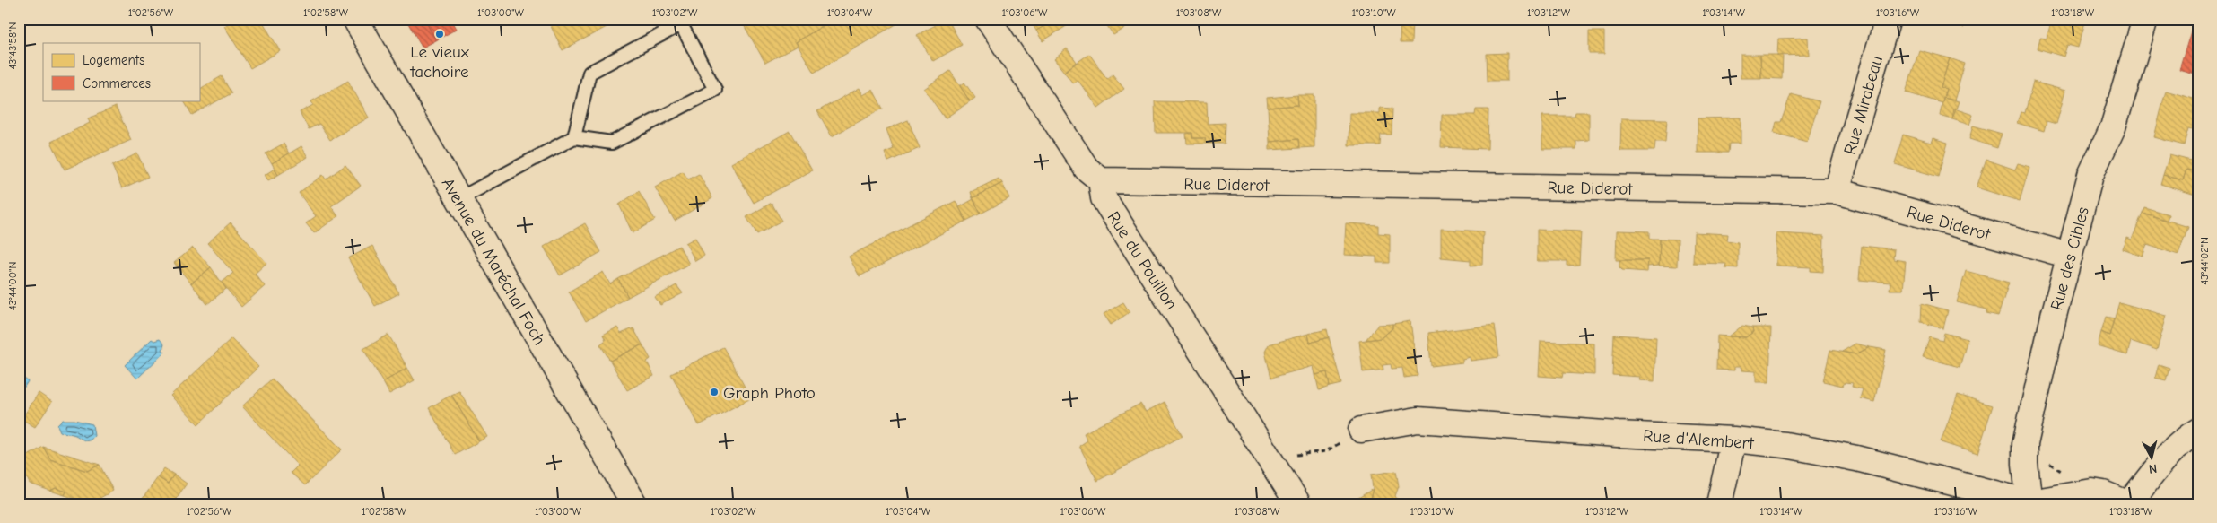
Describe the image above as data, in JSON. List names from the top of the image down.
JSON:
{
  "streets": {
    "street": [
      "Rue Mirabeau",
      "Rue Diderot",
      "Rue des Cibles",
      "Rue du Pouillon",
      "Avenue du Maréchal Foch",
      "Rue d'Alembert"
    ]
  },
  "crossings": [
    ["Rue Mirabeau", "Rue Diderot"],
    ["Rue Diderot", "Rue des Cibles"],
    ["Rue Diderot", "Rue du Pouillon"],
    ["Rue des Cibles", "Rue d'Alembert"]
  ],
  "places": ["Le vieux tachoire", "Graph Photo"],
  "legend": ["Logements", "Commerces"],
  "north": "bottom",
  "coordinates": [
    "1°02'56\"W",
    "1°02'58\"W",
    "1°03'00\"W",
    "1°03'02\"W",
    "1°03'04\"W",
    "1°03'06\"W",
    "1°03'08\"W",
    "1°03'10\"W",
    "1°03'12\"W",
    "1°03'14\"W",
    "1°03'16\"W",
    "1°03'18\"W",
    "43°43'58\"N",
    "43°44'02\"N",
    "43°44'00\"N"
  ]
}
